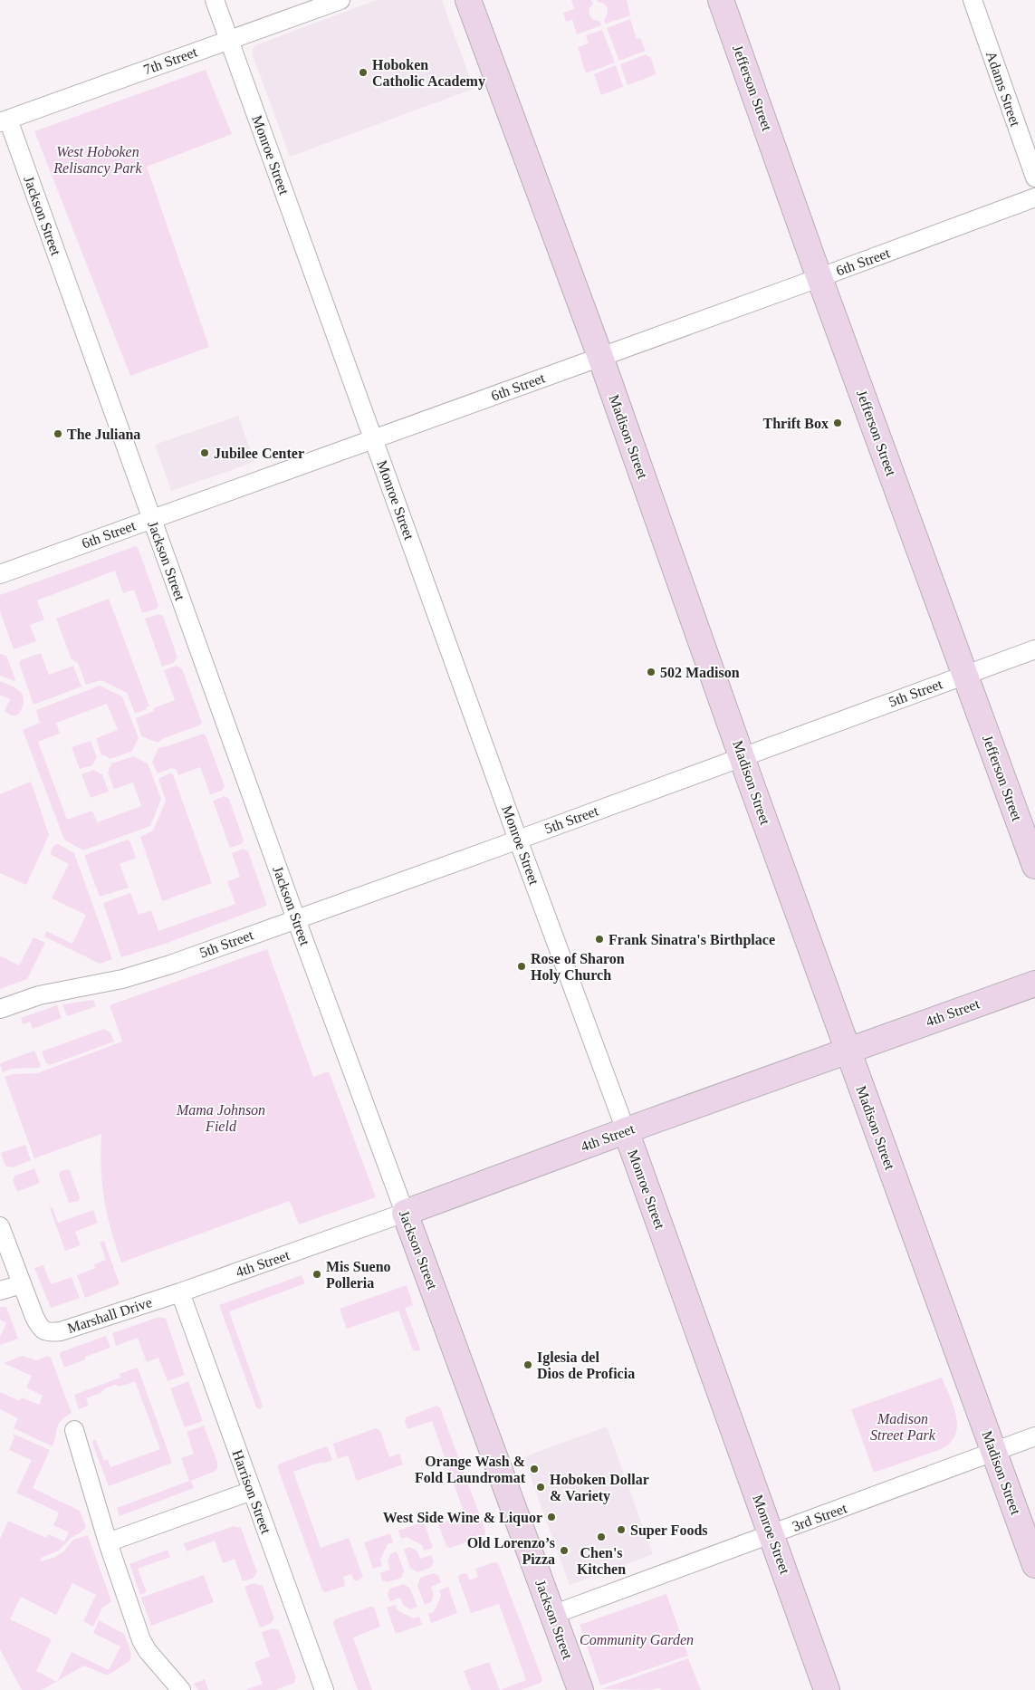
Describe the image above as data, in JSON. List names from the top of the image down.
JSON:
{
  "streets": {
    "street": [
      "7th Street",
      "Jefferson Street",
      "Adams Street",
      "Monroe Street",
      "Jackson Street",
      "6th Street",
      "Madison Street",
      "5th Street",
      "4th Street",
      "Marshall Drive",
      "Harrison Street",
      "3rd Street"
    ]
  },
  "crossings": [
    ["7th Street", "Monroe Street"],
    ["7th Street", "Jackson Street"],
    ["Jefferson Street", "6th Street"],
    ["Jefferson Street", "5th Street"],
    ["Monroe Street", "6th Street"],
    ["Monroe Street", "5th Street"],
    ["Monroe Street", "4th Street"],
    ["Monroe Street", "3rd Street"],
    ["Jackson Street", "6th Street"],
    ["Jackson Street", "5th Street"],
    ["Jackson Street", "4th Street"],
    ["Jackson Street", "3rd Street"],
    ["6th Street", "Madison Street"],
    ["Madison Street", "5th Street"],
    ["Madison Street", "4th Street"],
    ["Madison Street", "3rd Street"],
    ["4th Street", "Marshall Drive"],
    ["4th Street", "Harrison Street"],
    ["Marshall Drive", "Harrison Street"]
  ],
  "parks": [
    "West Hoboken Relisancy Park",
    "Mama Johnson Field",
    "Madison Street Park",
    "Community Garden"
  ],
  "places": [
    "Hoboken Catholic Academy",
    "Thrift Box",
    "The Juliana",
    "Jubilee Center",
    "502 Madison",
    "Frank Sinatra's Birthplace",
    "Rose of Sharon Holy Church",
    "Mis Sueno Polleria",
    "Iglesia del Dios de Proficia",
    "Orange Wash & Fold Laundromat",
    "Hoboken Dollar & Variety",
    "West Side Wine & Liquor",
    "Super Foods",
    "Chen's Kitchen",
    "Old Lorenzo’s Pizza"
  ]
}
